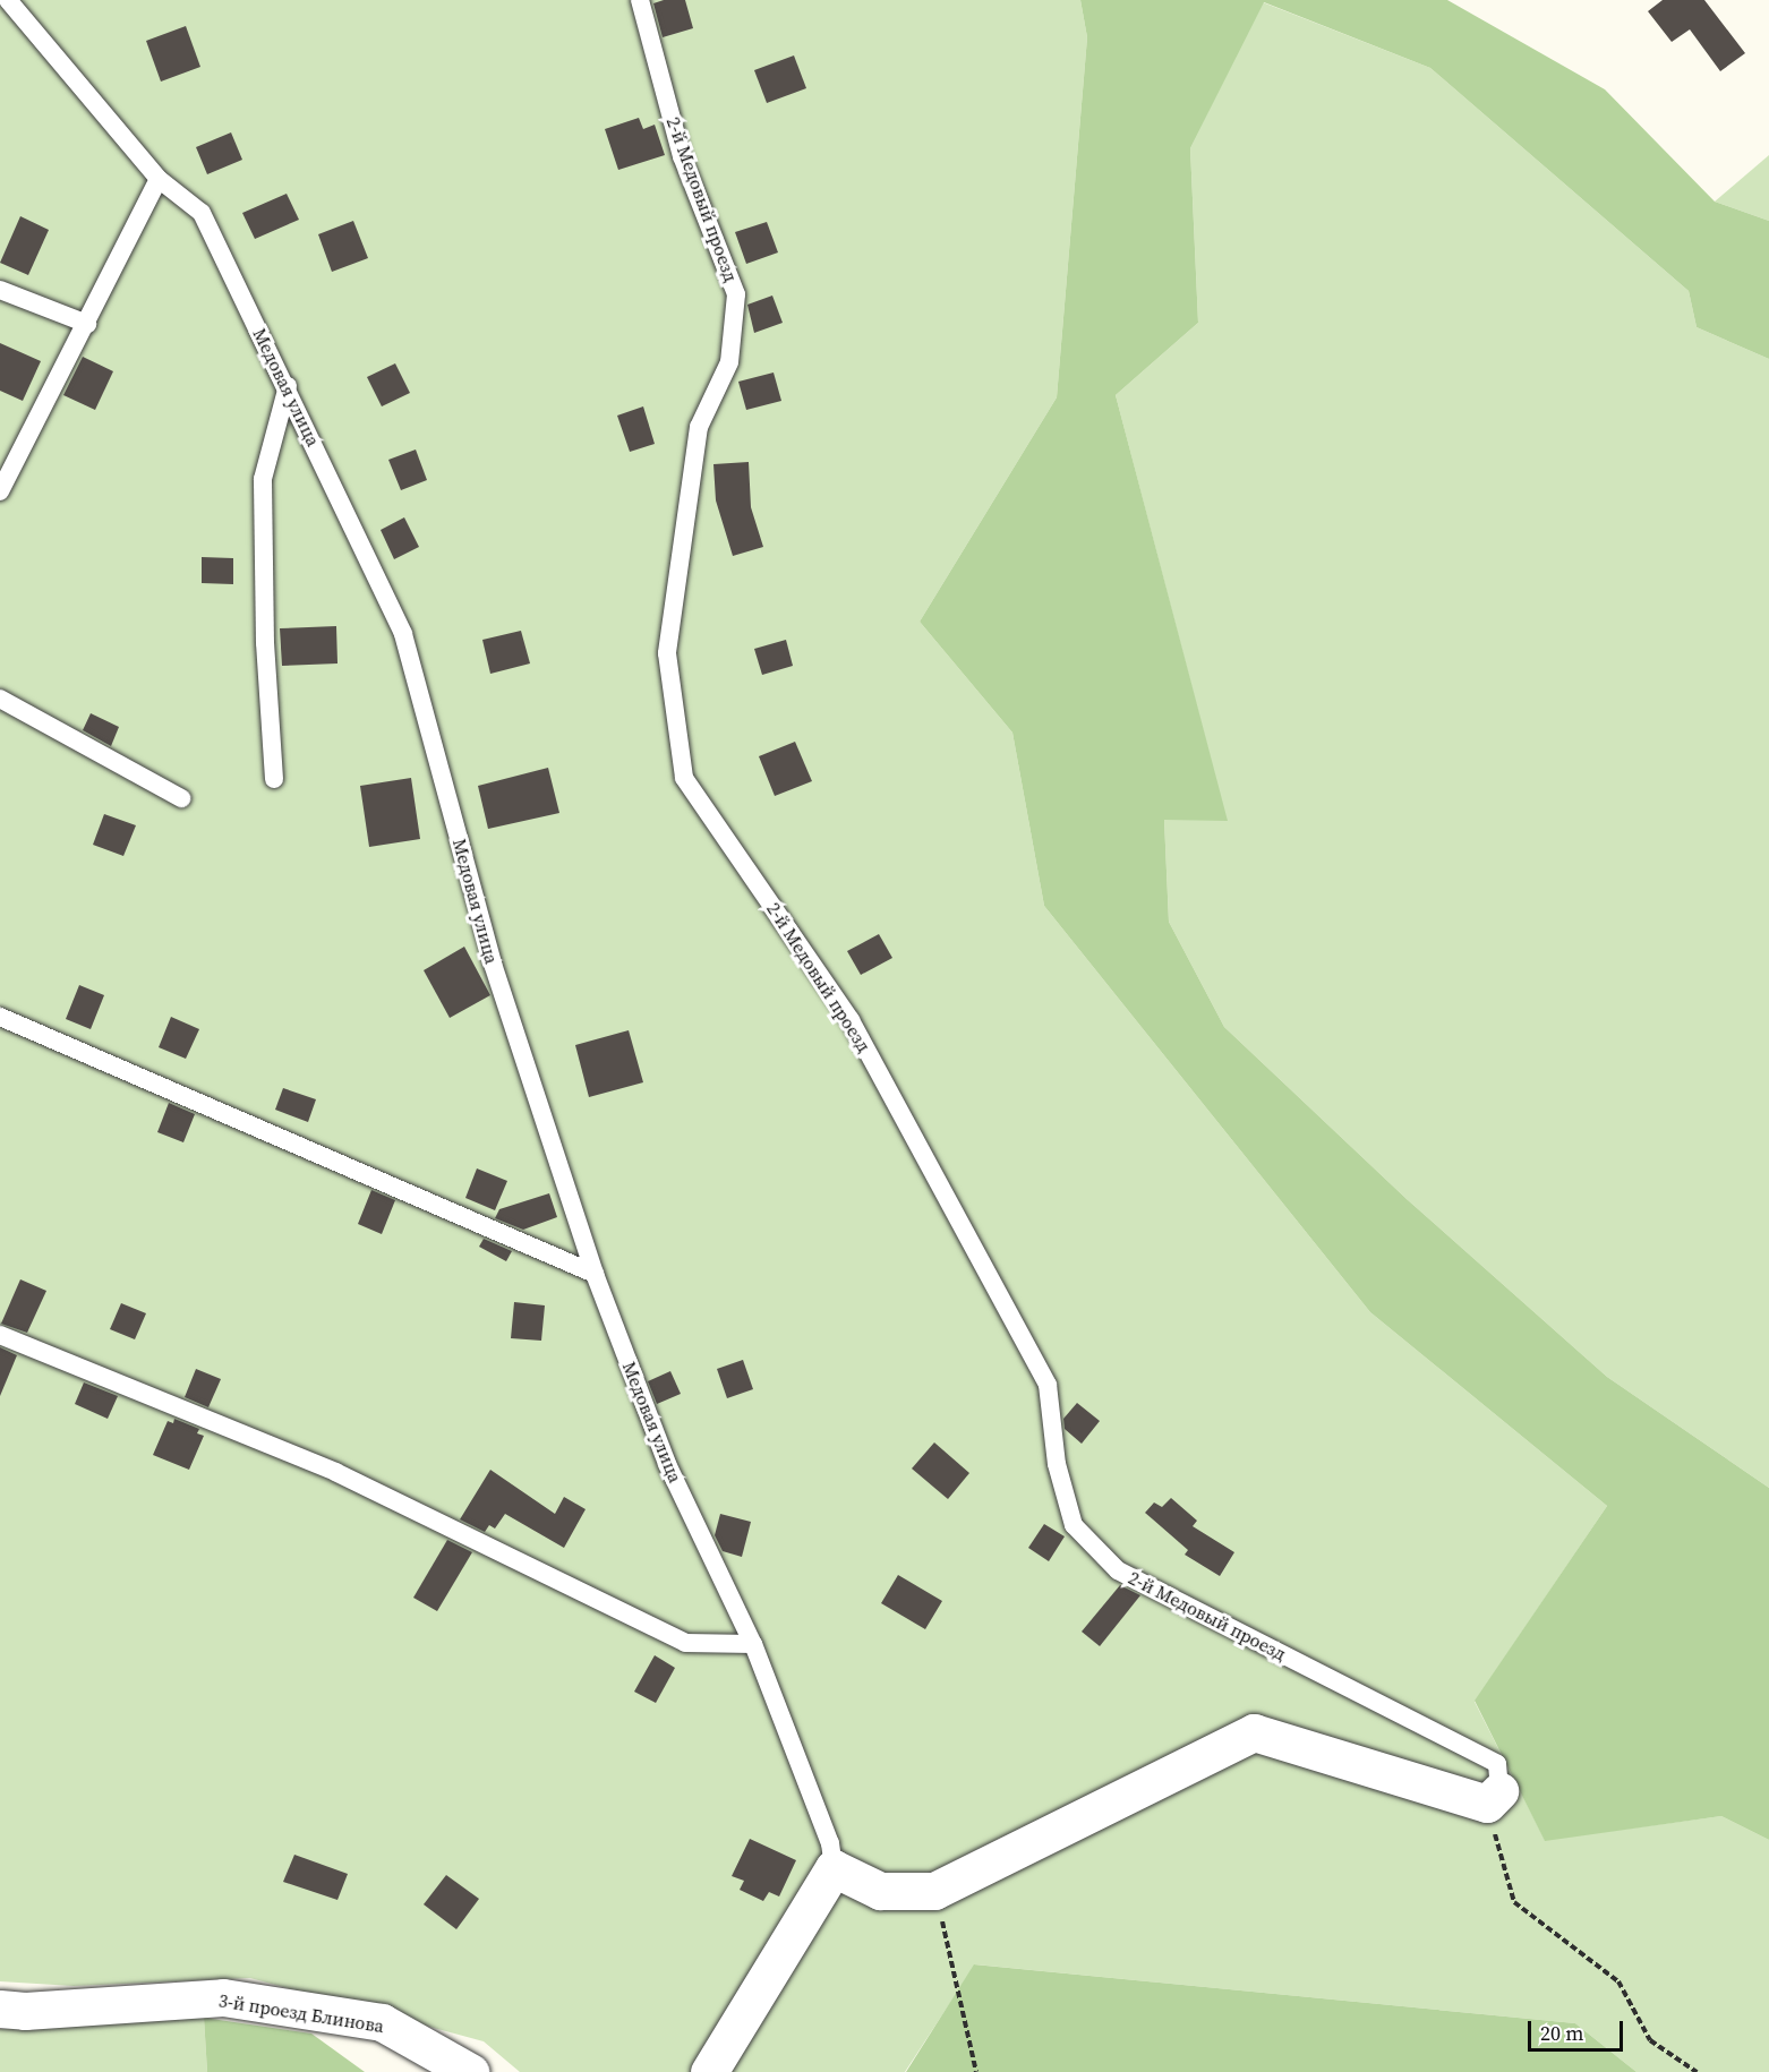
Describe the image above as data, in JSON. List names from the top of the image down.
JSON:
{
  "streets": {
    "street": ["3-й проезд Блинова"],
    "lane": ["2-й Медовый проезд", "Медовая улица"]
  },
  "scale_bar": "20 m"
}
